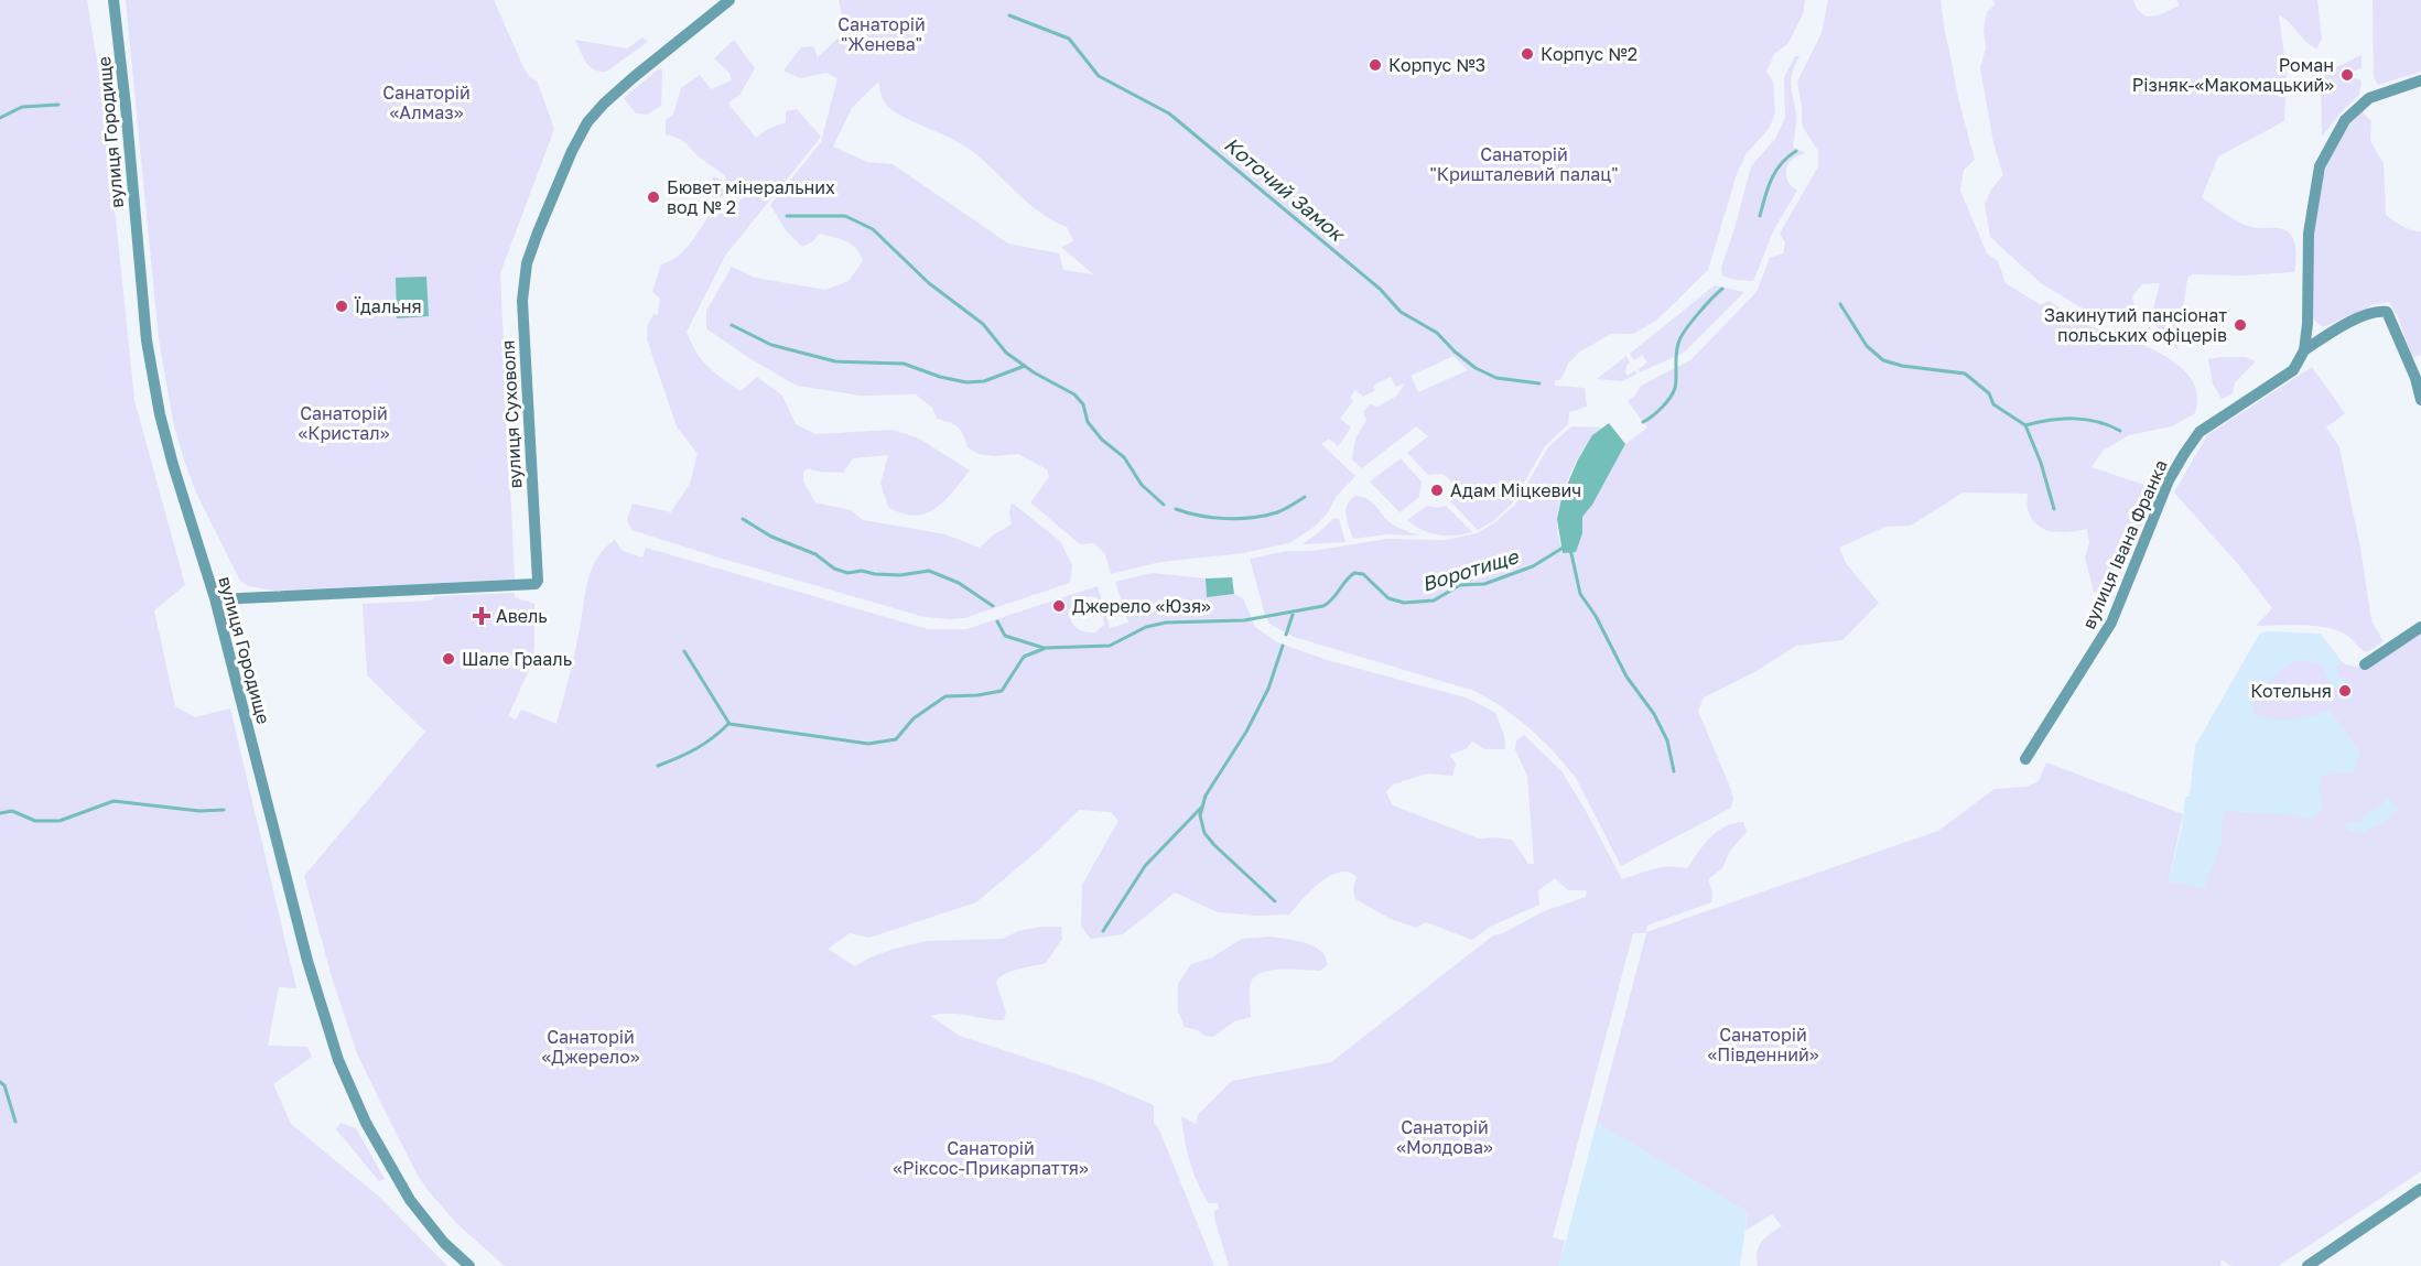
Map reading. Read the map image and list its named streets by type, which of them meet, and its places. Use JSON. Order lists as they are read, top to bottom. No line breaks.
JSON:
{"streets":{"street":["вулиця Городище","вулиця Суховоля","вулиця Івана Франка"]},"crossings":[["вулиця Городище","вулиця Суховоля"]],"water":["Коточий Замок","Воротище"],"parks":["Санаторій \"Женева\"","Санаторій «Алмаз»","Санаторій \"Кришталевий палац\"","Санаторій «Кристал»","Санаторій «Південний»","Санаторій «Джерело»","Санаторій «Молдова»","Санаторій «Ріксос-Прикарпаття»"],"places":{"other":["Корпус №2","Корпус №3","Роман Різняк-«Макомацький»","Бювет мінеральних вод № 2","Їдальня","Закинутий пансіонат польських офіцерів","Адам Міцкевич","Джерело «Юзя»","Шале Грааль","Котельня"],"health":["Авель"]}}
